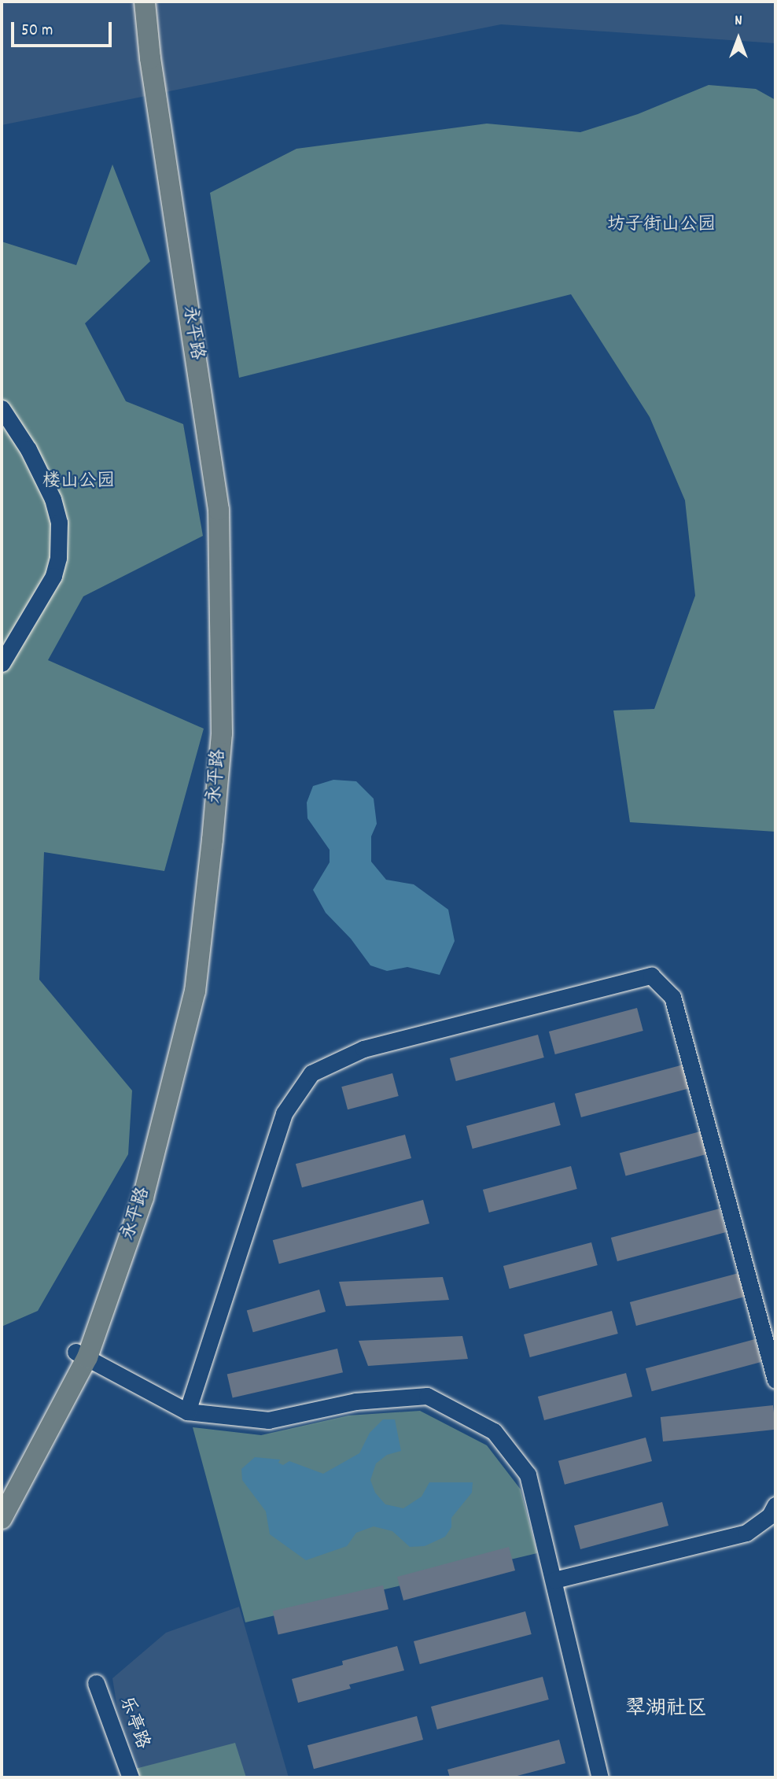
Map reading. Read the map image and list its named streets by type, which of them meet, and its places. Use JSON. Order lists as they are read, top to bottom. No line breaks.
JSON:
{"streets":{"main road":["永平路"],"street":["乐亭路"]},"districts":["翠湖社区"],"parks":["坊子街山公园","楼山公园"],"scale_bar":"50 m","north":"top"}
